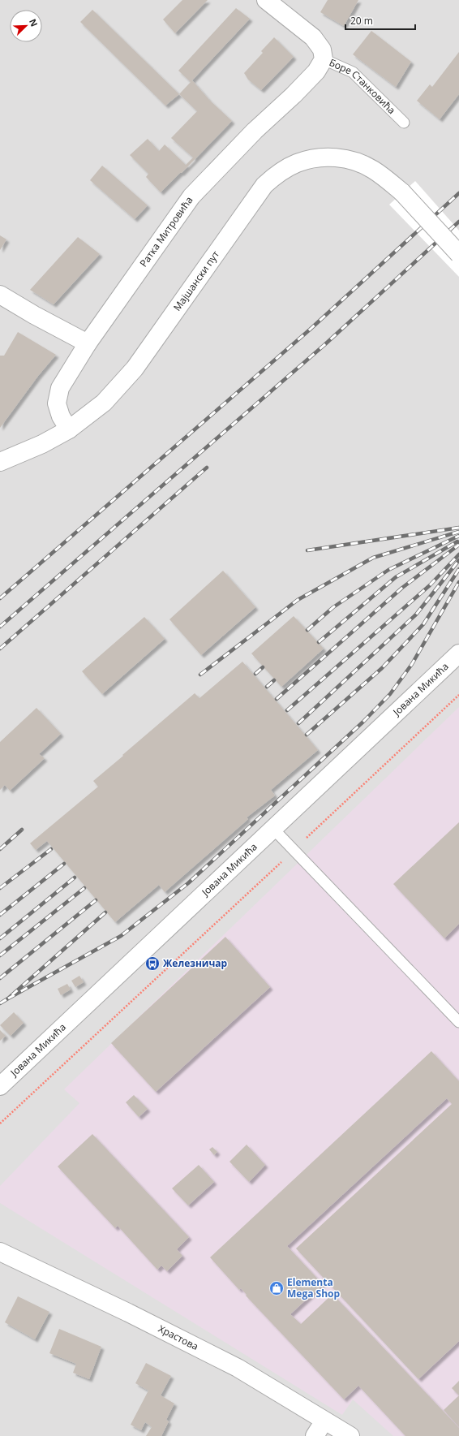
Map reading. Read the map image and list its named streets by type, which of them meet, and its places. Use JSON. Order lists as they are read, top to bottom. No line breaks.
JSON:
{"streets":{"street":["Боре Станковића","Ратка Митровића","Мајшански пут","Јована Микића","Храстова"]},"crossings":[["Боре Станковића","Ратка Митровића"],["Ратка Митровића","Мајшански пут"]],"places":{"bus stop":["Железничар"],"shop":["Elementa Mega Shop"]},"scale_bar":"20 m","north":"top right"}
